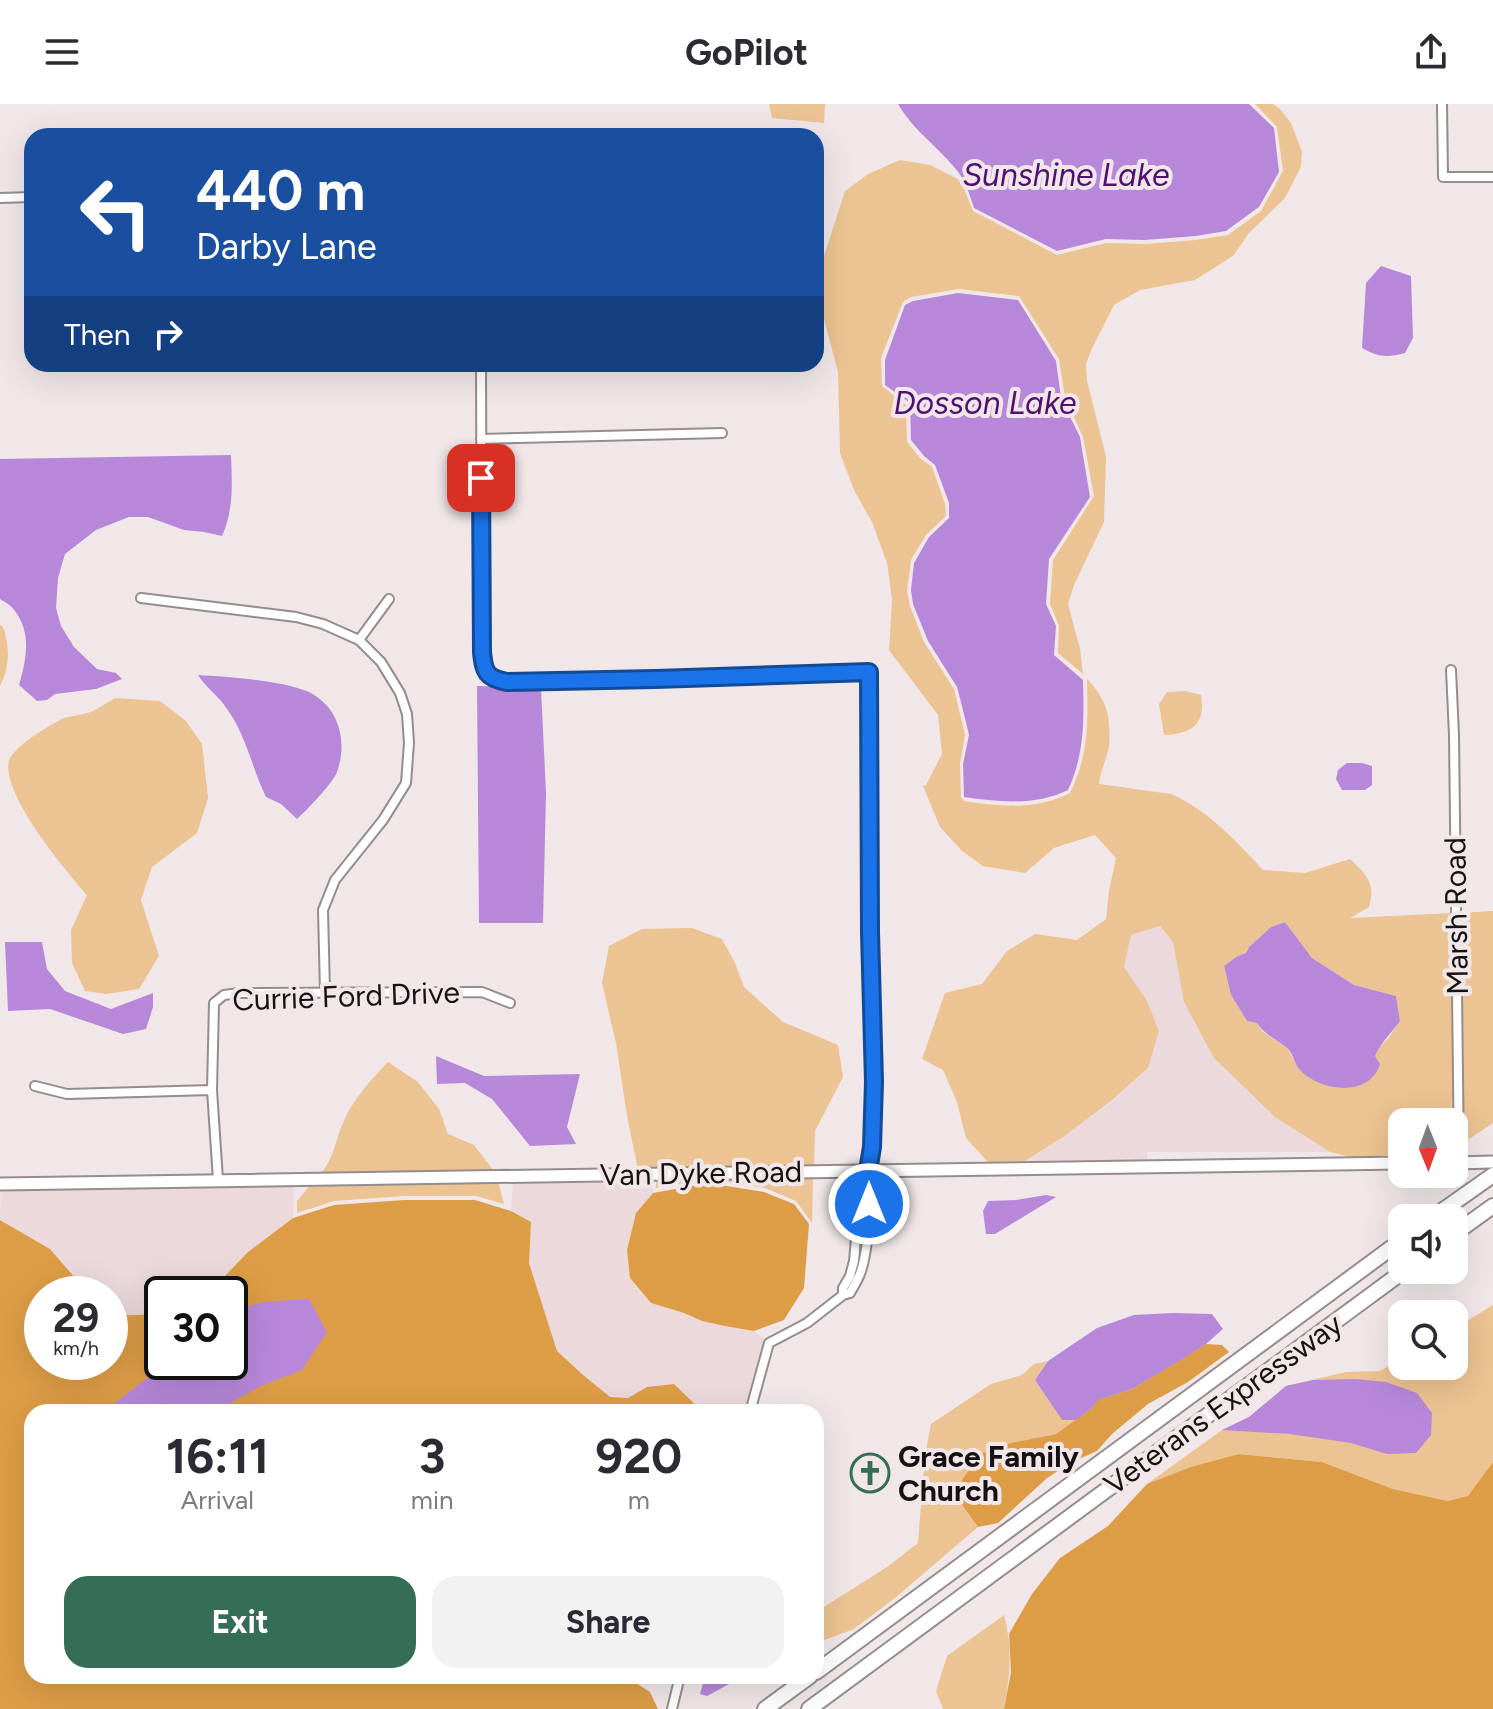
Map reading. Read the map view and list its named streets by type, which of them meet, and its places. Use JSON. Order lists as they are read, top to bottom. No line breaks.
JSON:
{"streets":{"highway":["Veterans Expressway"],"main road":["Van Dyke Road"],"street":["Marsh Road","Currie Ford Drive"]},"crossings":[["Currie Ford Drive","Van Dyke Road"]],"water":["Sunshine Lake","Dosson Lake"],"places":{"church":["Grace Family Church"]},"north":"bottom","page":{"header":"GoPilot","turn":["440 m","Darby Lane"],"then":"Then","speed":"29 km/h","limit":"30","eta":["16:11","Arrival","3","min","920","m"],"buttons":["Exit","Share"]}}
